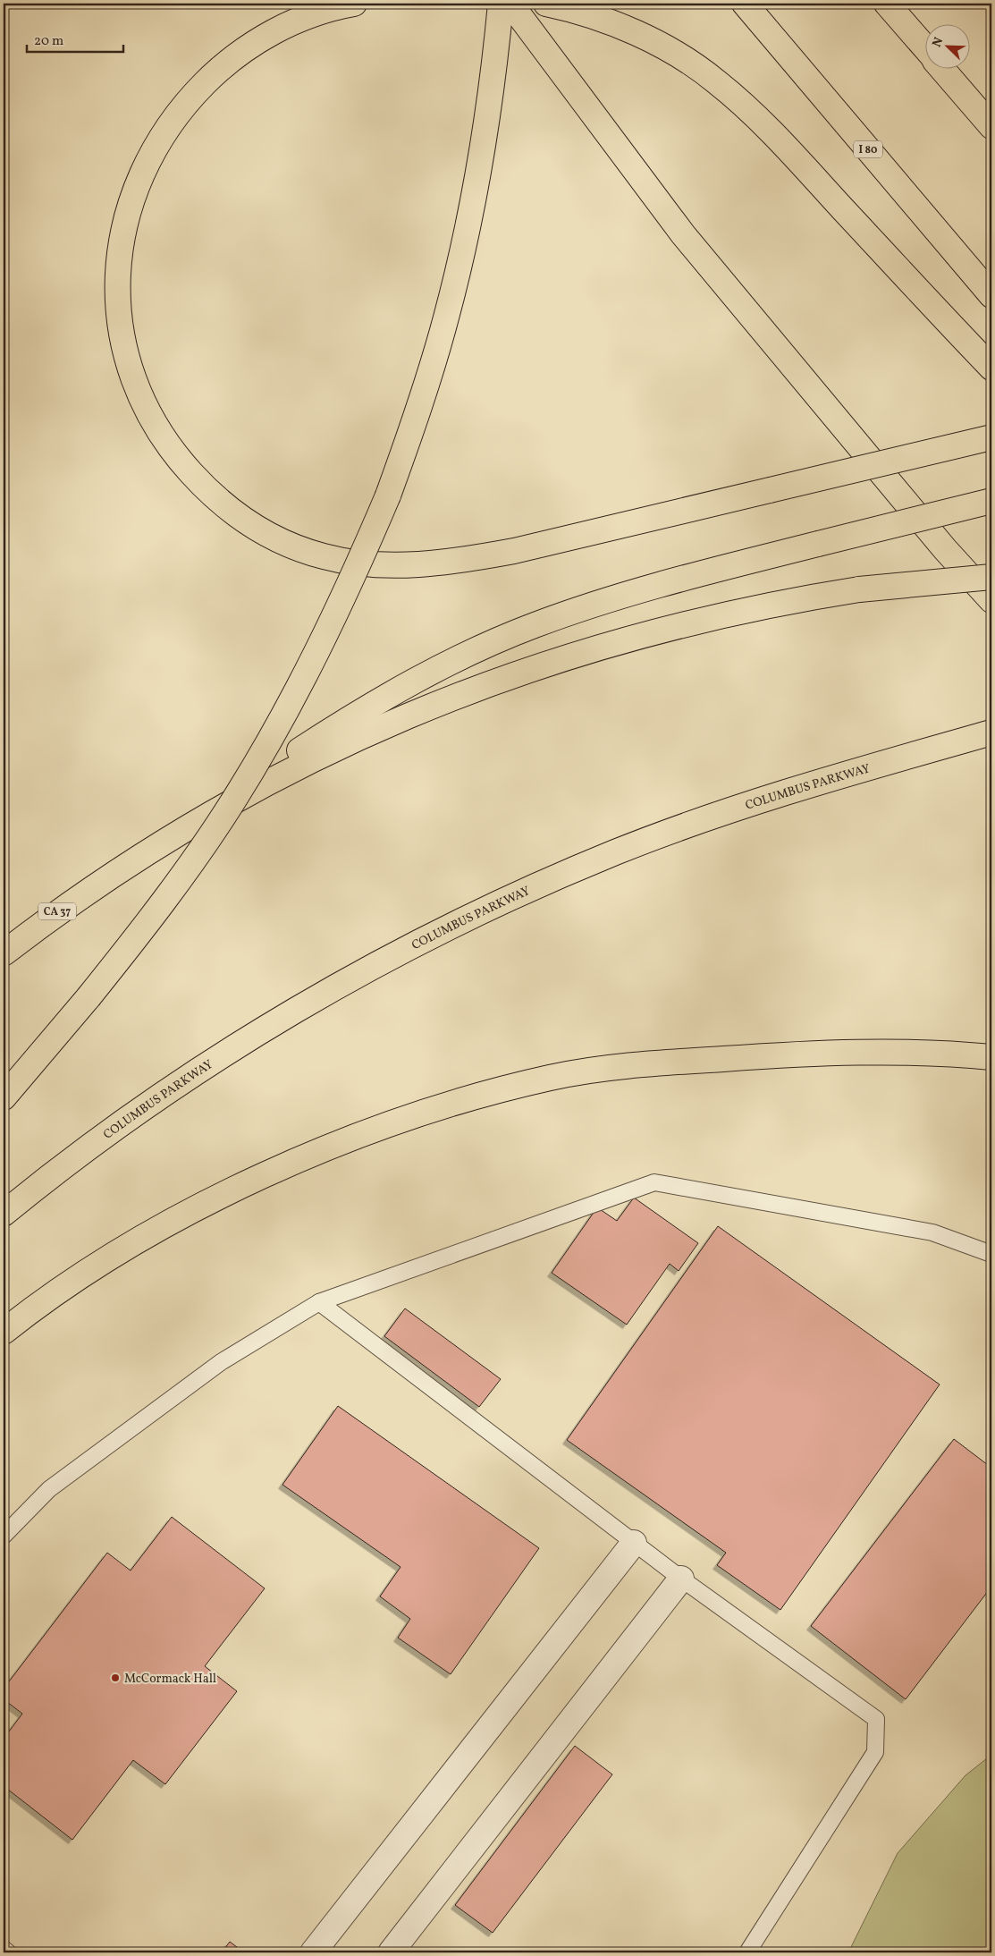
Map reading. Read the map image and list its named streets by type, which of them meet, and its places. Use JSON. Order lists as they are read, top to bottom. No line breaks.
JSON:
{"streets":{"highway":["I 80","COLUMBUS PARKWAY","CA 37"]},"places":["McCormack Hall"],"scale_bar":"20 m","north":"top left"}
